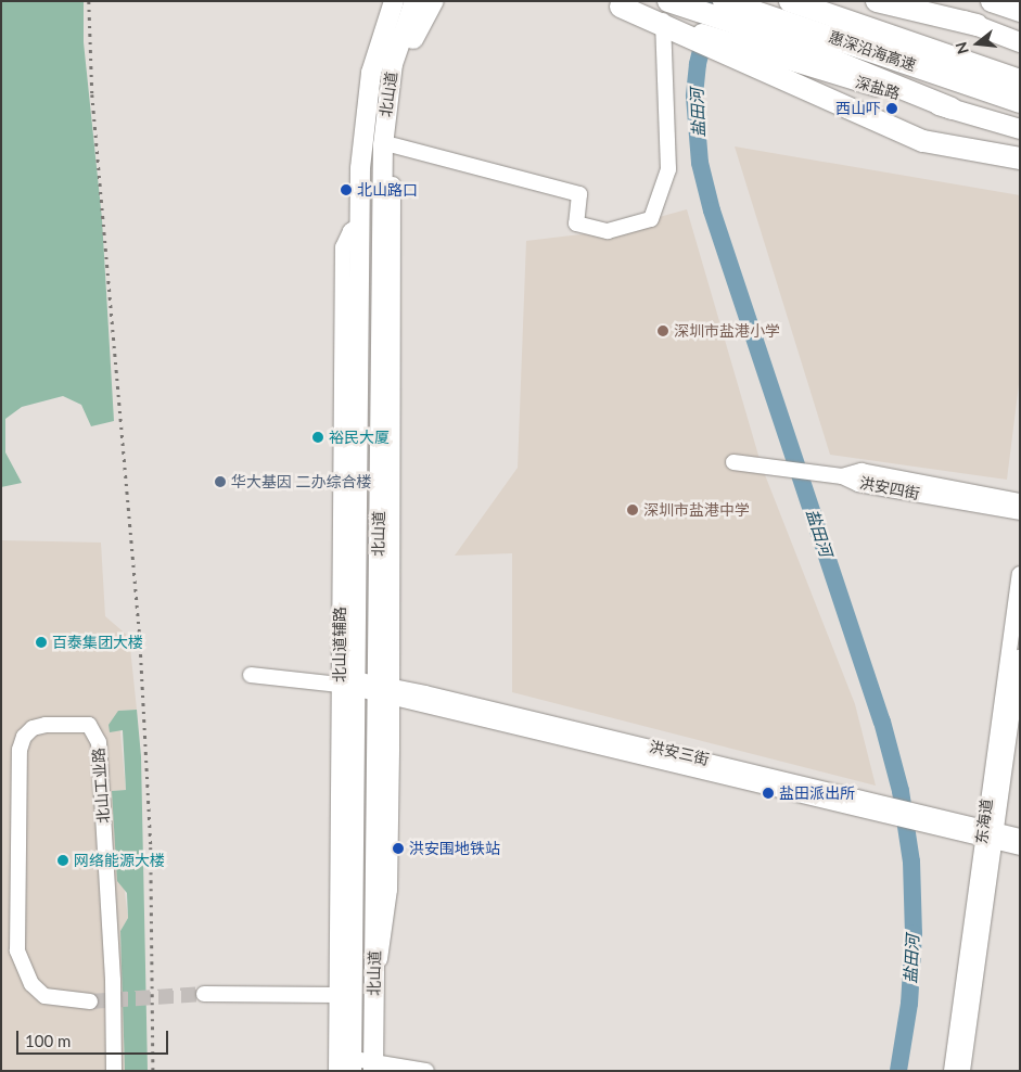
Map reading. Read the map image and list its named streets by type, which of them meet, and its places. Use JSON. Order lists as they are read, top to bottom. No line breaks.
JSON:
{"streets":{"highway":["惠深沿海高速"],"main road":["深盐路","北山道"],"street":["洪安四街","北山道辅路","洪安三街","北山工业路","东海道"]},"crossings":[["北山道","北山道辅路"],["北山道","洪安三街"],["北山道辅路","洪安三街"],["洪安三街","东海道"]],"water":["盐田河"],"places":["西山吓","北山路口","深圳市盐港小学","裕民大厦","华大基因 二办综合楼","深圳市盐港中学","百泰集团大楼","盐田派出所","洪安围地铁站","网络能源大楼"],"scale_bar":"100 m","north":"left"}
